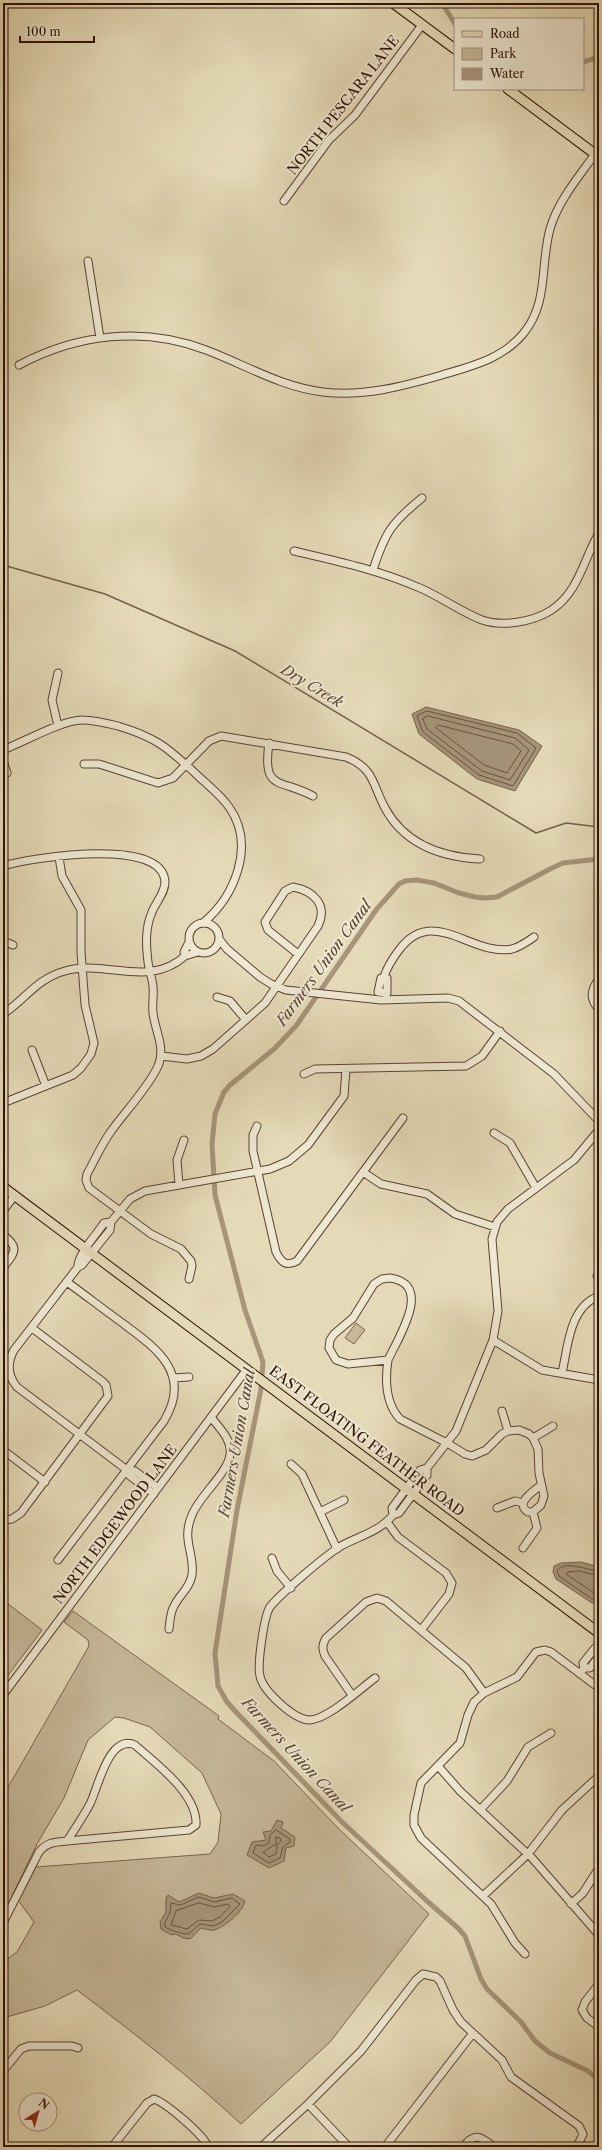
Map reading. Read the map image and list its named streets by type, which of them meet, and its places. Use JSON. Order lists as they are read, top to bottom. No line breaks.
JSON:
{"streets":{"main road":["EAST FLOATING FEATHER ROAD"],"street":["NORTH PESCARA LANE","NORTH EDGEWOOD LANE"]},"crossings":[["EAST FLOATING FEATHER ROAD","NORTH EDGEWOOD LANE"]],"water":["Dry Creek","Farmers Union Canal"],"legend":["Road","Park","Water"],"scale_bar":"100 m","north":"top right"}
